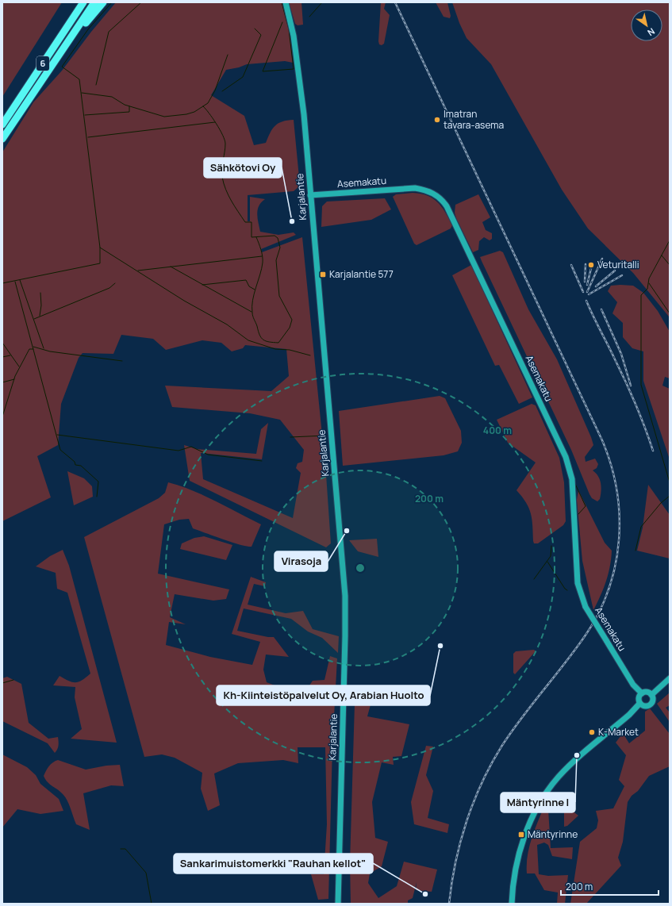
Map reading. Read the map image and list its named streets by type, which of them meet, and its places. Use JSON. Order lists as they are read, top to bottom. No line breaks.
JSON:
{"streets":{"highway":["6"],"street":["Asemakatu","Karjalantie"]},"crossings":[["Asemakatu","Karjalantie"]],"places":{"other":["Imatran tavara-asema","Sähkötovi Oy","Veturitalli","Virasoja","Kh-Kiinteistöpalvelut Oy, Arabian Huolto","K-Market","Mäntyrinne I","Sankarimuistomerkki \"Rauhan kellot\""],"transit":["Karjalantie 577","Mäntyrinne"]},"scale_bar":"200 m","north":"bottom right","rings":["400 m","200 m"]}
